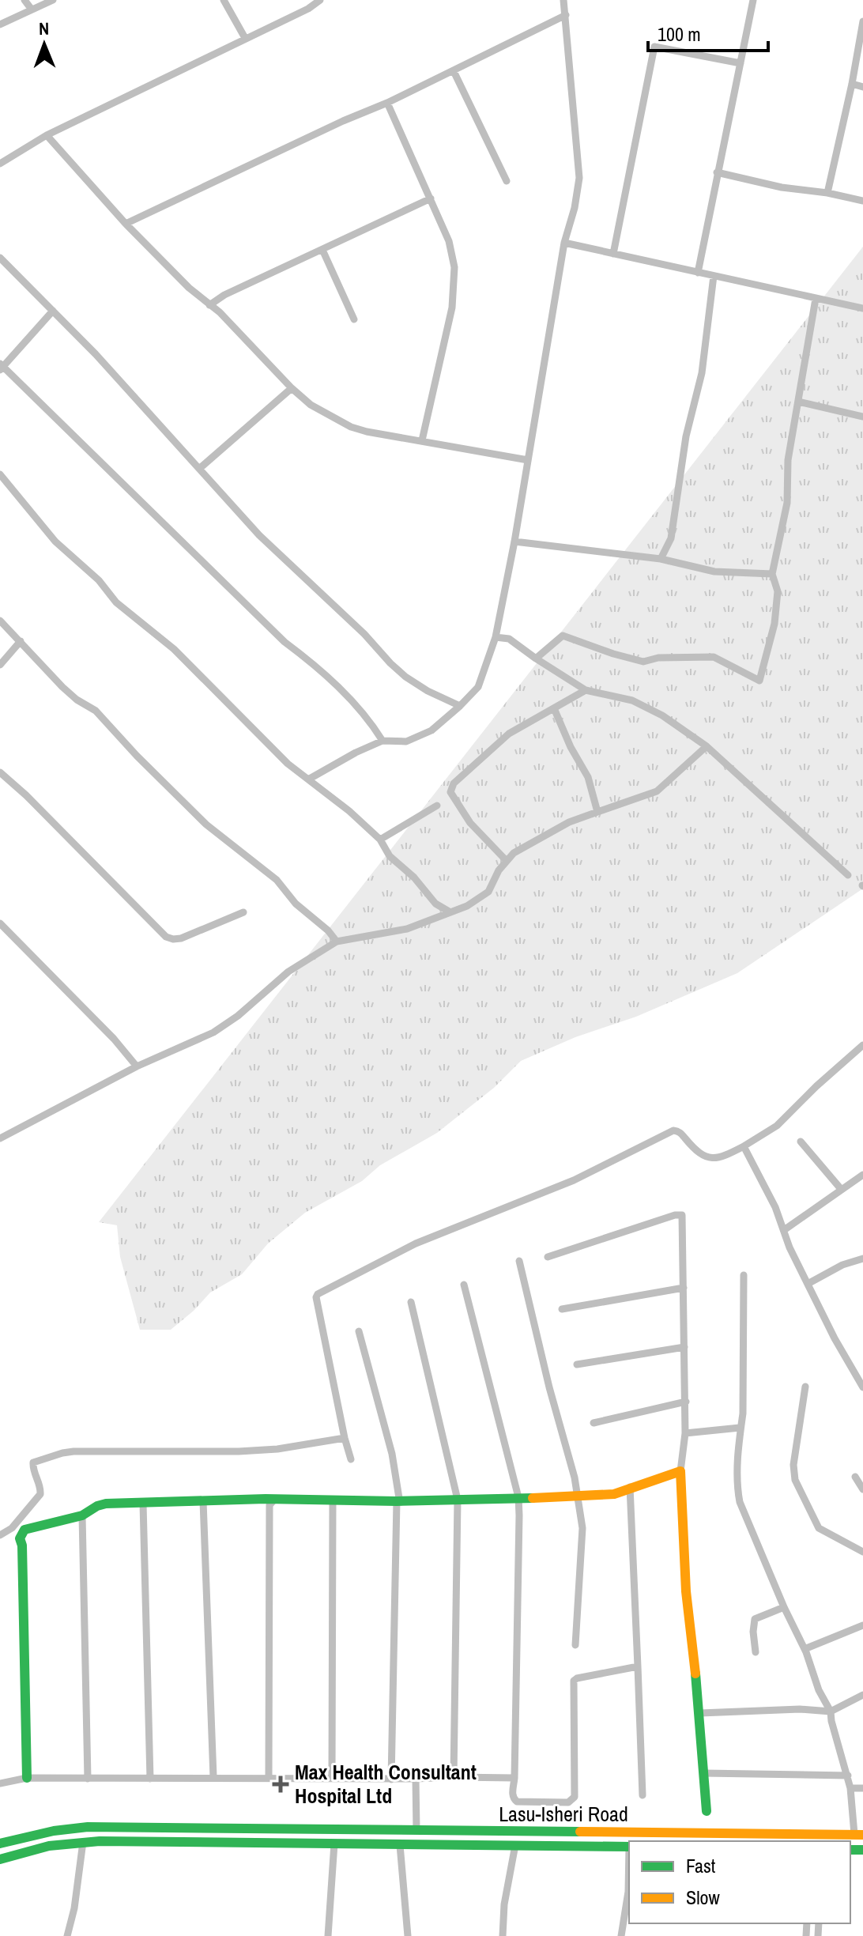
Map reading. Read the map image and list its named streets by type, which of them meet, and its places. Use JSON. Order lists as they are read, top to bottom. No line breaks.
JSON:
{"streets":{"main road":["Lasu-Isheri Road"]},"places":{"health":["Max Health Consultant Hospital Ltd"]},"legend":["Fast","Slow"],"scale_bar":"100 m","north":"top"}
